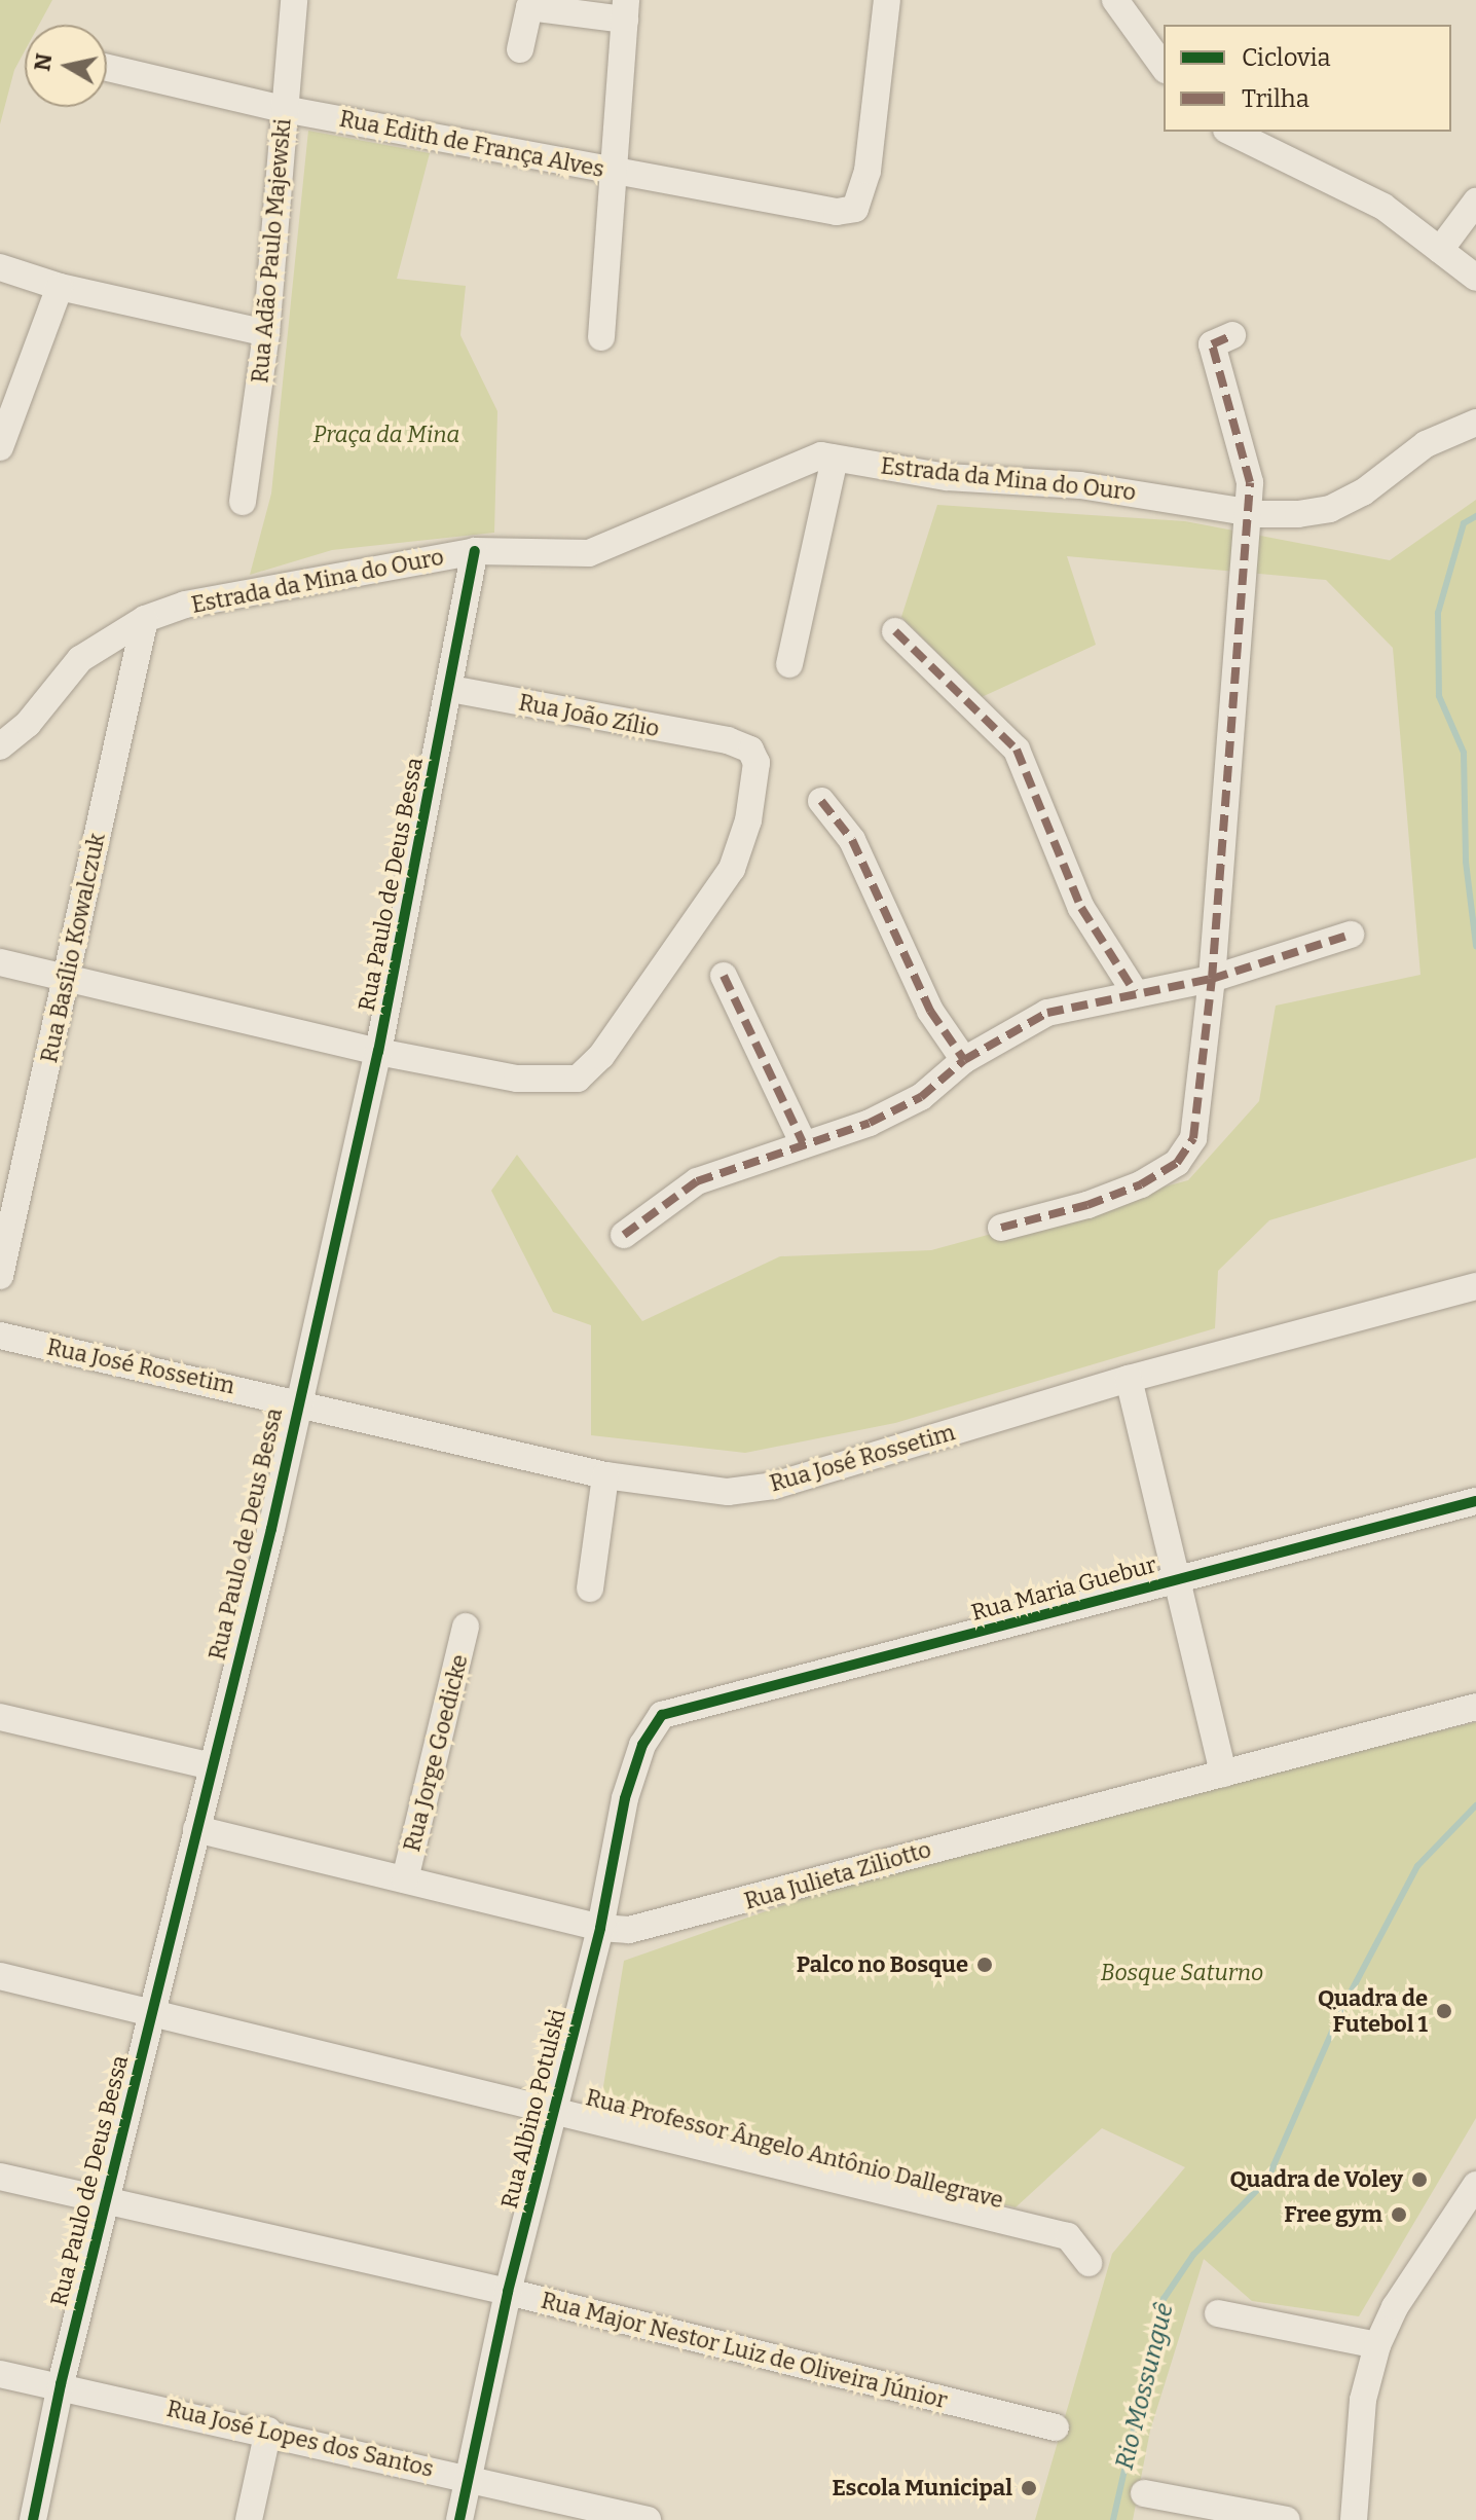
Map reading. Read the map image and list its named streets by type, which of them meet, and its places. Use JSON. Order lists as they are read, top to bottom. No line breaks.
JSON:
{"streets":{"street":["Rua Edith de França Alves","Rua Adão Paulo Majewski","Estrada da Mina do Ouro","Rua João Zílio","Rua Paulo de Deus Bessa","Rua Basílio Kowalczuk","Rua José Rossetim","Rua Maria Guebur","Rua Jorge Goedicke","Rua Julieta Ziliotto","Rua Albino Potulski","Rua Professor Ângelo Antônio Dallegrave","Rua Major Nestor Luiz de Oliveira Júnior","Rua José Lopes dos Santos"]},"crossings":[["Rua Edith de França Alves","Rua Adão Paulo Majewski"],["Estrada da Mina do Ouro","Rua Paulo de Deus Bessa"],["Estrada da Mina do Ouro","Rua Basílio Kowalczuk"],["Rua João Zílio","Rua Paulo de Deus Bessa"],["Rua Paulo de Deus Bessa","Rua José Rossetim"],["Rua Paulo de Deus Bessa","Rua Julieta Ziliotto"],["Rua Paulo de Deus Bessa","Rua Professor Ângelo Antônio Dallegrave"],["Rua Paulo de Deus Bessa","Rua Major Nestor Luiz de Oliveira Júnior"],["Rua Paulo de Deus Bessa","Rua José Lopes dos Santos"],["Rua Maria Guebur","Rua Albino Potulski"],["Rua Jorge Goedicke","Rua Julieta Ziliotto"],["Rua Julieta Ziliotto","Rua Albino Potulski"],["Rua Albino Potulski","Rua Professor Ângelo Antônio Dallegrave"],["Rua Albino Potulski","Rua Major Nestor Luiz de Oliveira Júnior"],["Rua Albino Potulski","Rua José Lopes dos Santos"]],"water":["Rio Mossunguê"],"parks":["Praça da Mina","Bosque Saturno"],"places":["Palco no Bosque","Quadra de Futebol 1","Quadra de Voley","Free gym","Escola Municipal"],"legend":["Ciclovia","Trilha"],"north":"left"}
